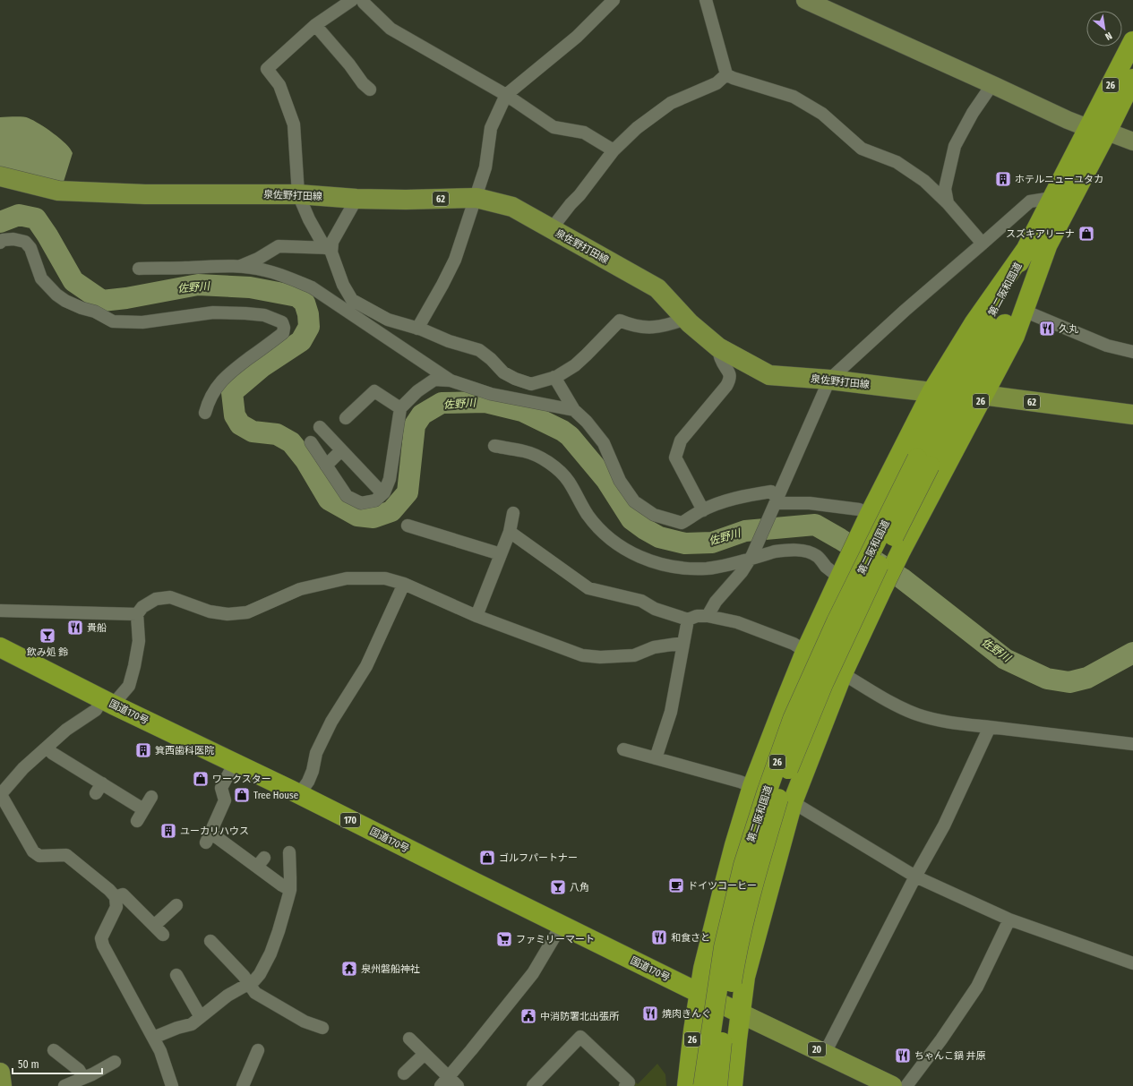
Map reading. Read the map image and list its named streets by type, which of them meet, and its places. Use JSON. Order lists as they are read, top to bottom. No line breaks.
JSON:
{"streets":{"highway":["26","第二阪和国道","国道170号","170"],"main road":["泉佐野打田線","62","20"]},"crossings":[["26","泉佐野打田線"],["26","第二阪和国道"],["26","国道170号"],["26","20"],["泉佐野打田線","第二阪和国道"],["国道170号","20"]],"water":["佐野川"],"places":{"building":["ホテルニューユタカ","箕西歯科医院","ユーカリハウス"],"shop":["スズキアリーナ","ワークスター","Tree House","ゴルフパートナー"],"restaurant":["久丸","貴船","和食さと","焼肉きんぐ","ちゃんこ鍋 井原"],"bar":["飲み処 鈴","八角"],"cafe":["ドイツコーヒー"],"supermarket":["ファミリーマート"],"temple":["泉州磐船神社"],"public building":["中消防署北出張所"]},"scale_bar":"50 m","north":"bottom right"}
